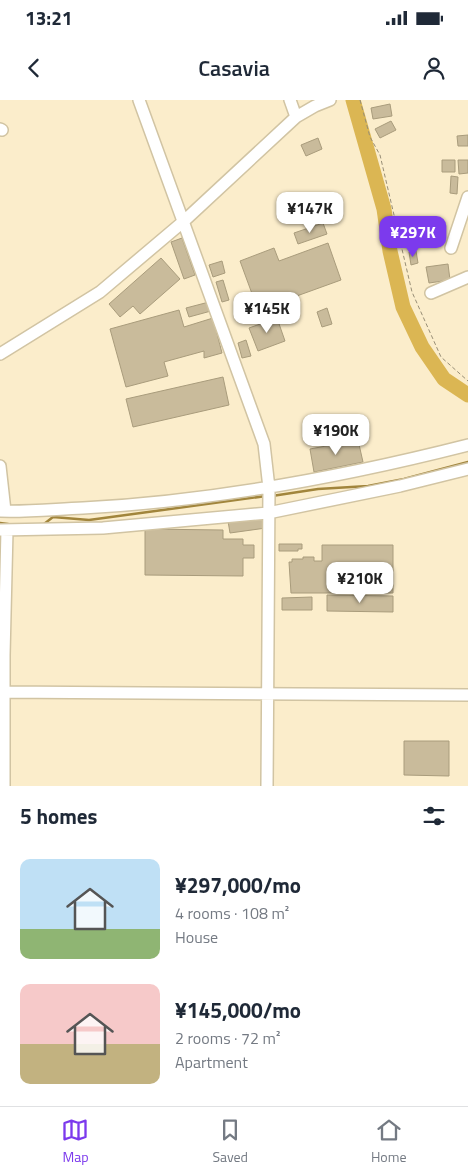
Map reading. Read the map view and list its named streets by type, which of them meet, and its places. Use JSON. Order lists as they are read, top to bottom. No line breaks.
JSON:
{"page":{"status":"13:21","header":"Casavia","price":["¥147K","¥297K","¥145K","¥190K","¥210K"],"heading":"5 homes","list":[{"name":"¥297,000/mo","note":"4 rooms · 108 m² · House"},{"name":"¥145,000/mo","note":"2 rooms · 72 m² · Apartment"}],"tabs":["Map","Saved","Home"]}}
